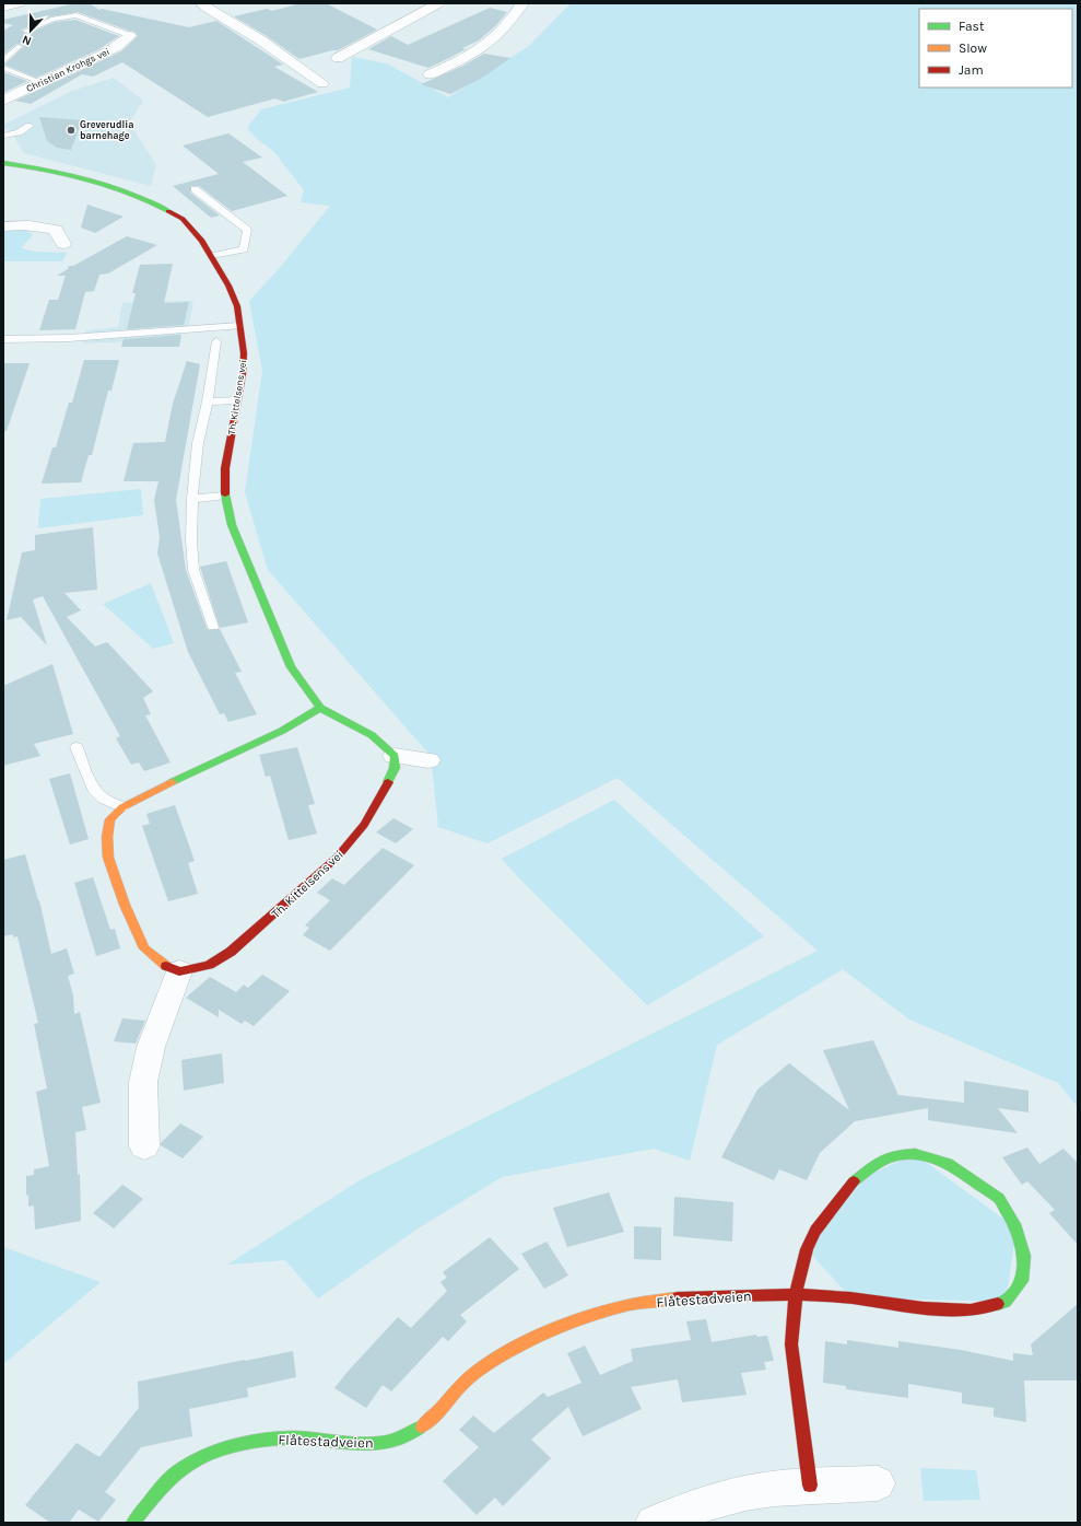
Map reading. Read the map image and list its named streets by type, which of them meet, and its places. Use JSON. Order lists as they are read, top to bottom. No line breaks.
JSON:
{"streets":{"street":["Christian Krohgs vei","Th. Kittelsens vei","Flåtestadveien"]},"places":["Greverudlia barnehage"],"legend":["Fast","Slow","Jam"],"north":"bottom"}
